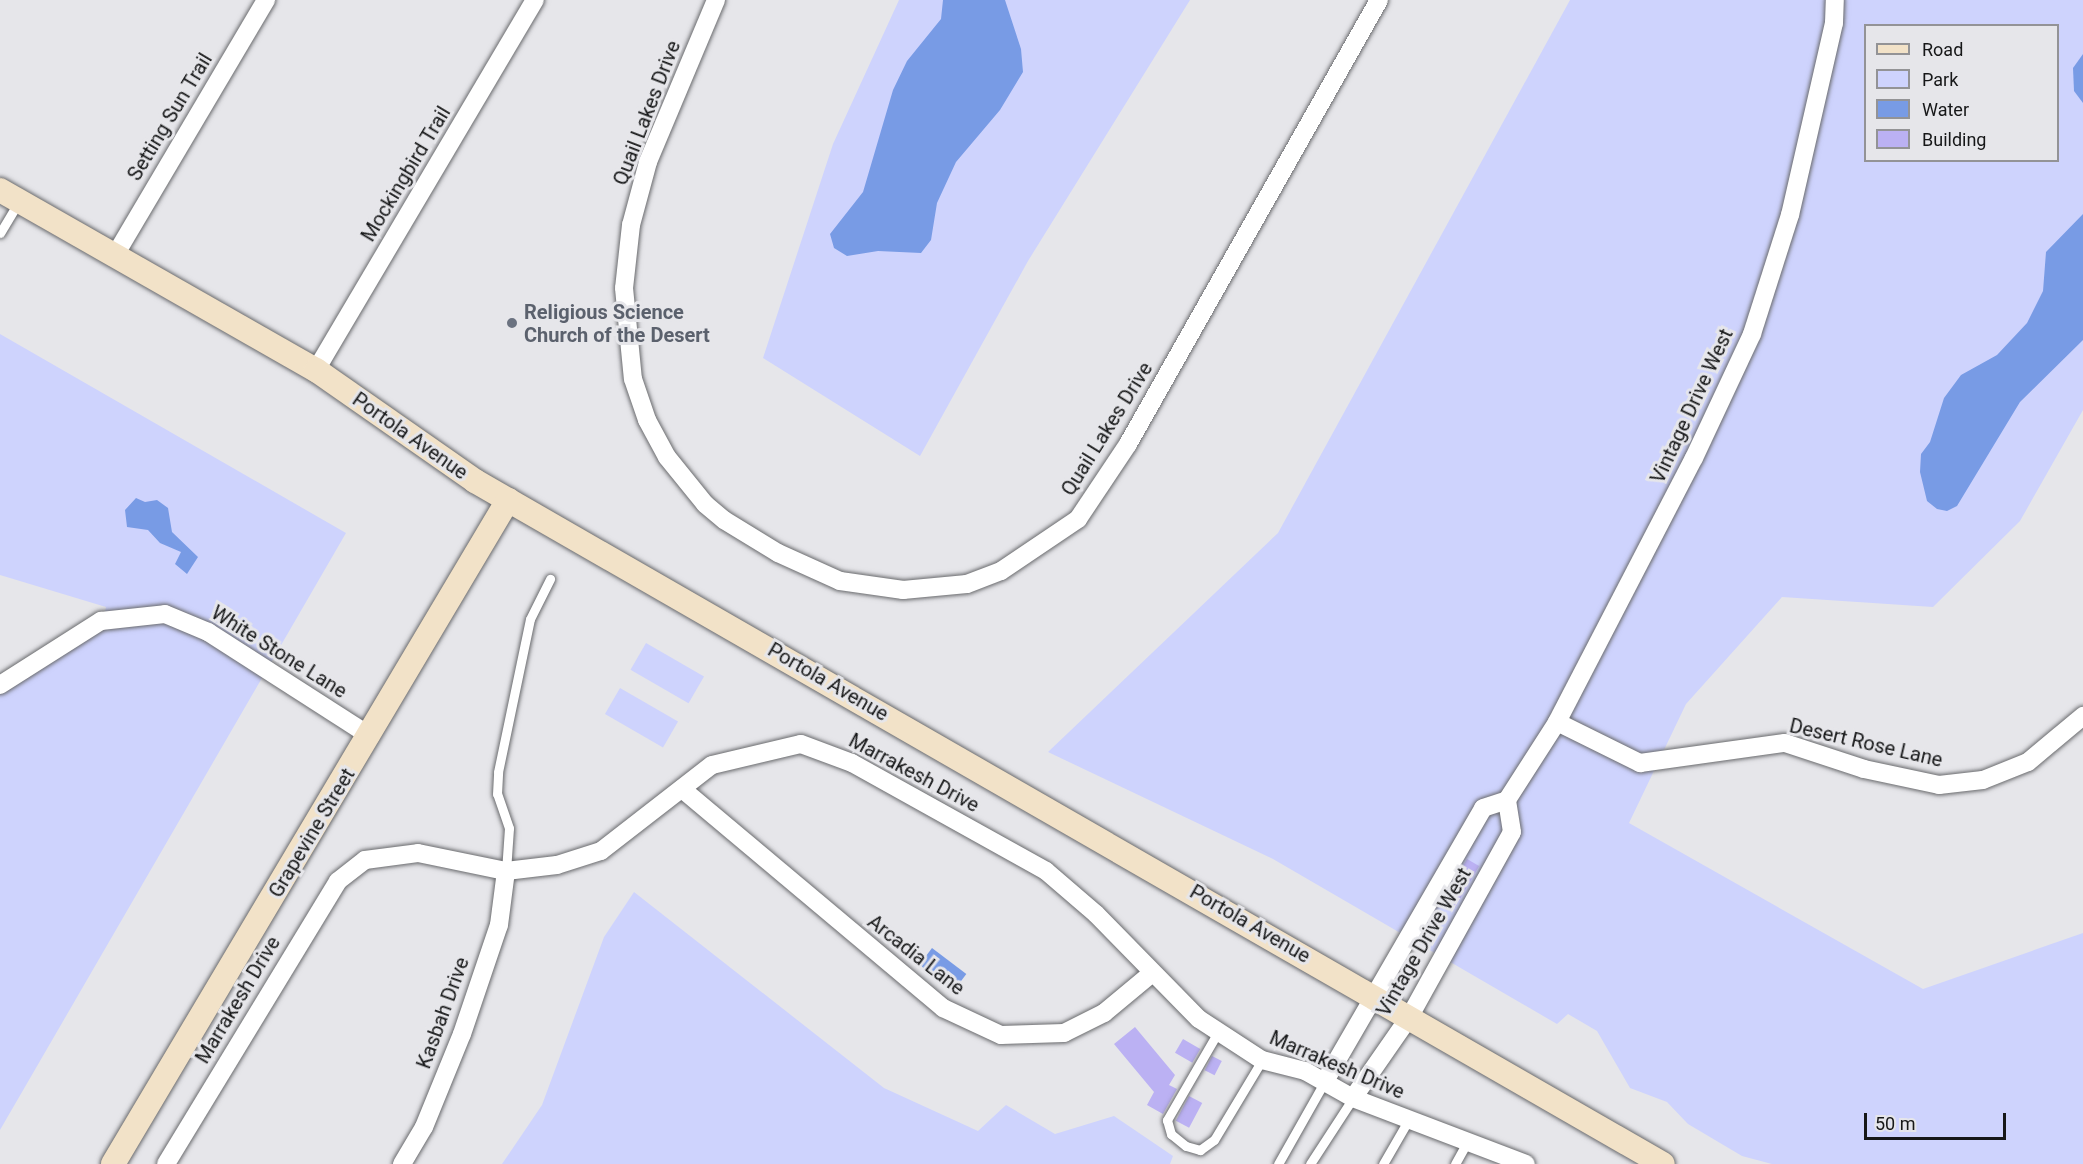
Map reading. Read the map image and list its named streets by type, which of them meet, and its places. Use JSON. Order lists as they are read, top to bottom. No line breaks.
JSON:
{"streets":{"street":["Quail Lakes Drive","Setting Sun Trail","Mockingbird Trail","Vintage Drive West","Portola Avenue","White Stone Lane","Desert Rose Lane","Marrakesh Drive","Grapevine Street","Arcadia Lane","Kasbah Drive"]},"crossings":[["Setting Sun Trail","Portola Avenue"],["Mockingbird Trail","Portola Avenue"],["Vintage Drive West","Portola Avenue"],["Vintage Drive West","Desert Rose Lane"],["Vintage Drive West","Marrakesh Drive"],["Portola Avenue","Grapevine Street"],["White Stone Lane","Grapevine Street"],["Marrakesh Drive","Arcadia Lane"],["Marrakesh Drive","Kasbah Drive"]],"places":["Religious Science Church of the Desert"],"legend":["Road","Park","Water","Building"],"scale_bar":"50 m"}
